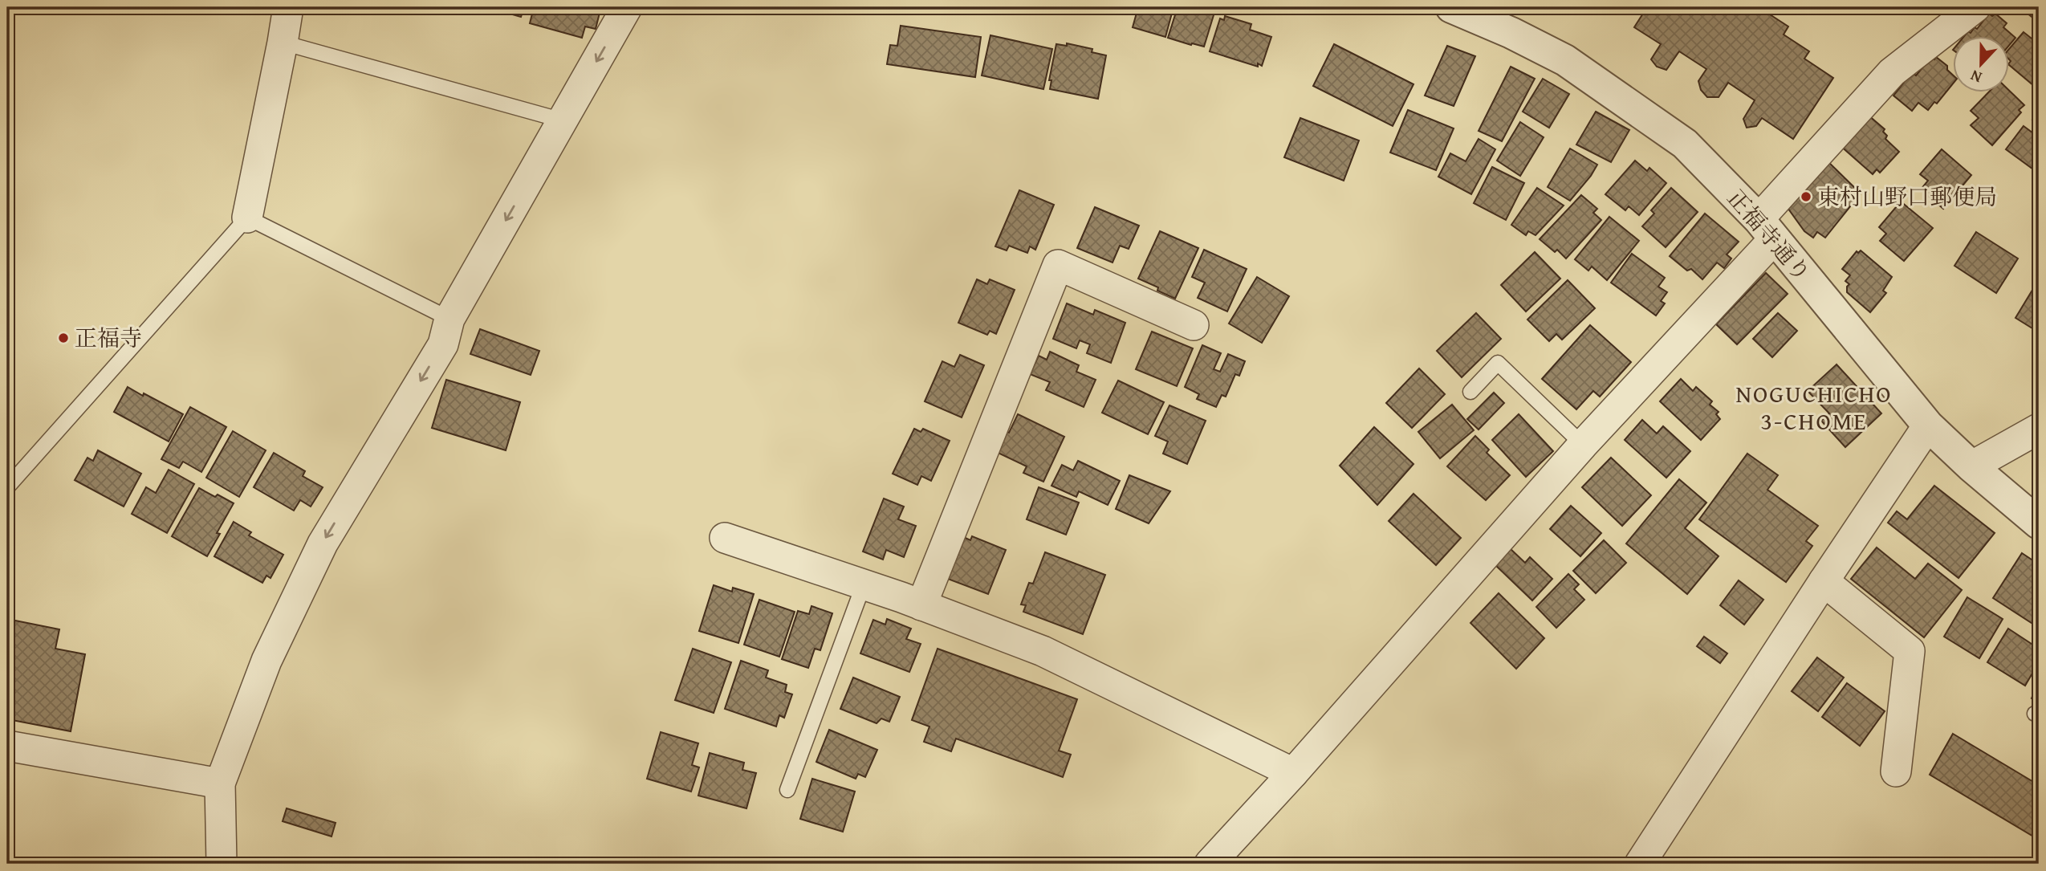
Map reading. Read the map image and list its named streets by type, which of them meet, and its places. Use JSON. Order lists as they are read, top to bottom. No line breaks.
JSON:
{"streets":{"street":["正福寺通り"]},"districts":["NOGUCHICHO 3-CHOME"],"places":["東村山野口郵便局","正福寺"],"north":"bottom"}
